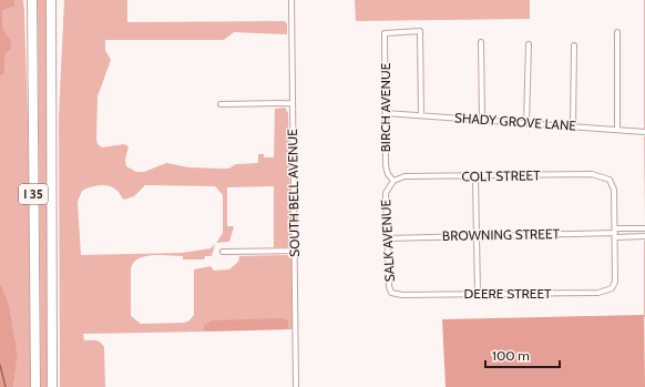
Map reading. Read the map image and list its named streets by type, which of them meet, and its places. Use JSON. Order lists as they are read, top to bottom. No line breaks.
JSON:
{"streets":{"highway":["I 35"],"street":["BIRCH AVENUE","SHADY GROVE LANE","COLT STREET","SOUTH BELL AVENUE","BROWNING STREET","SALK AVENUE","DEERE STREET"]},"crossings":[["BIRCH AVENUE","SHADY GROVE LANE"],["BIRCH AVENUE","COLT STREET"],["BIRCH AVENUE","SALK AVENUE"],["COLT STREET","BROWNING STREET"],["COLT STREET","SALK AVENUE"],["COLT STREET","DEERE STREET"],["BROWNING STREET","SALK AVENUE"],["BROWNING STREET","DEERE STREET"],["SALK AVENUE","DEERE STREET"]],"scale_bar":"100 m"}
